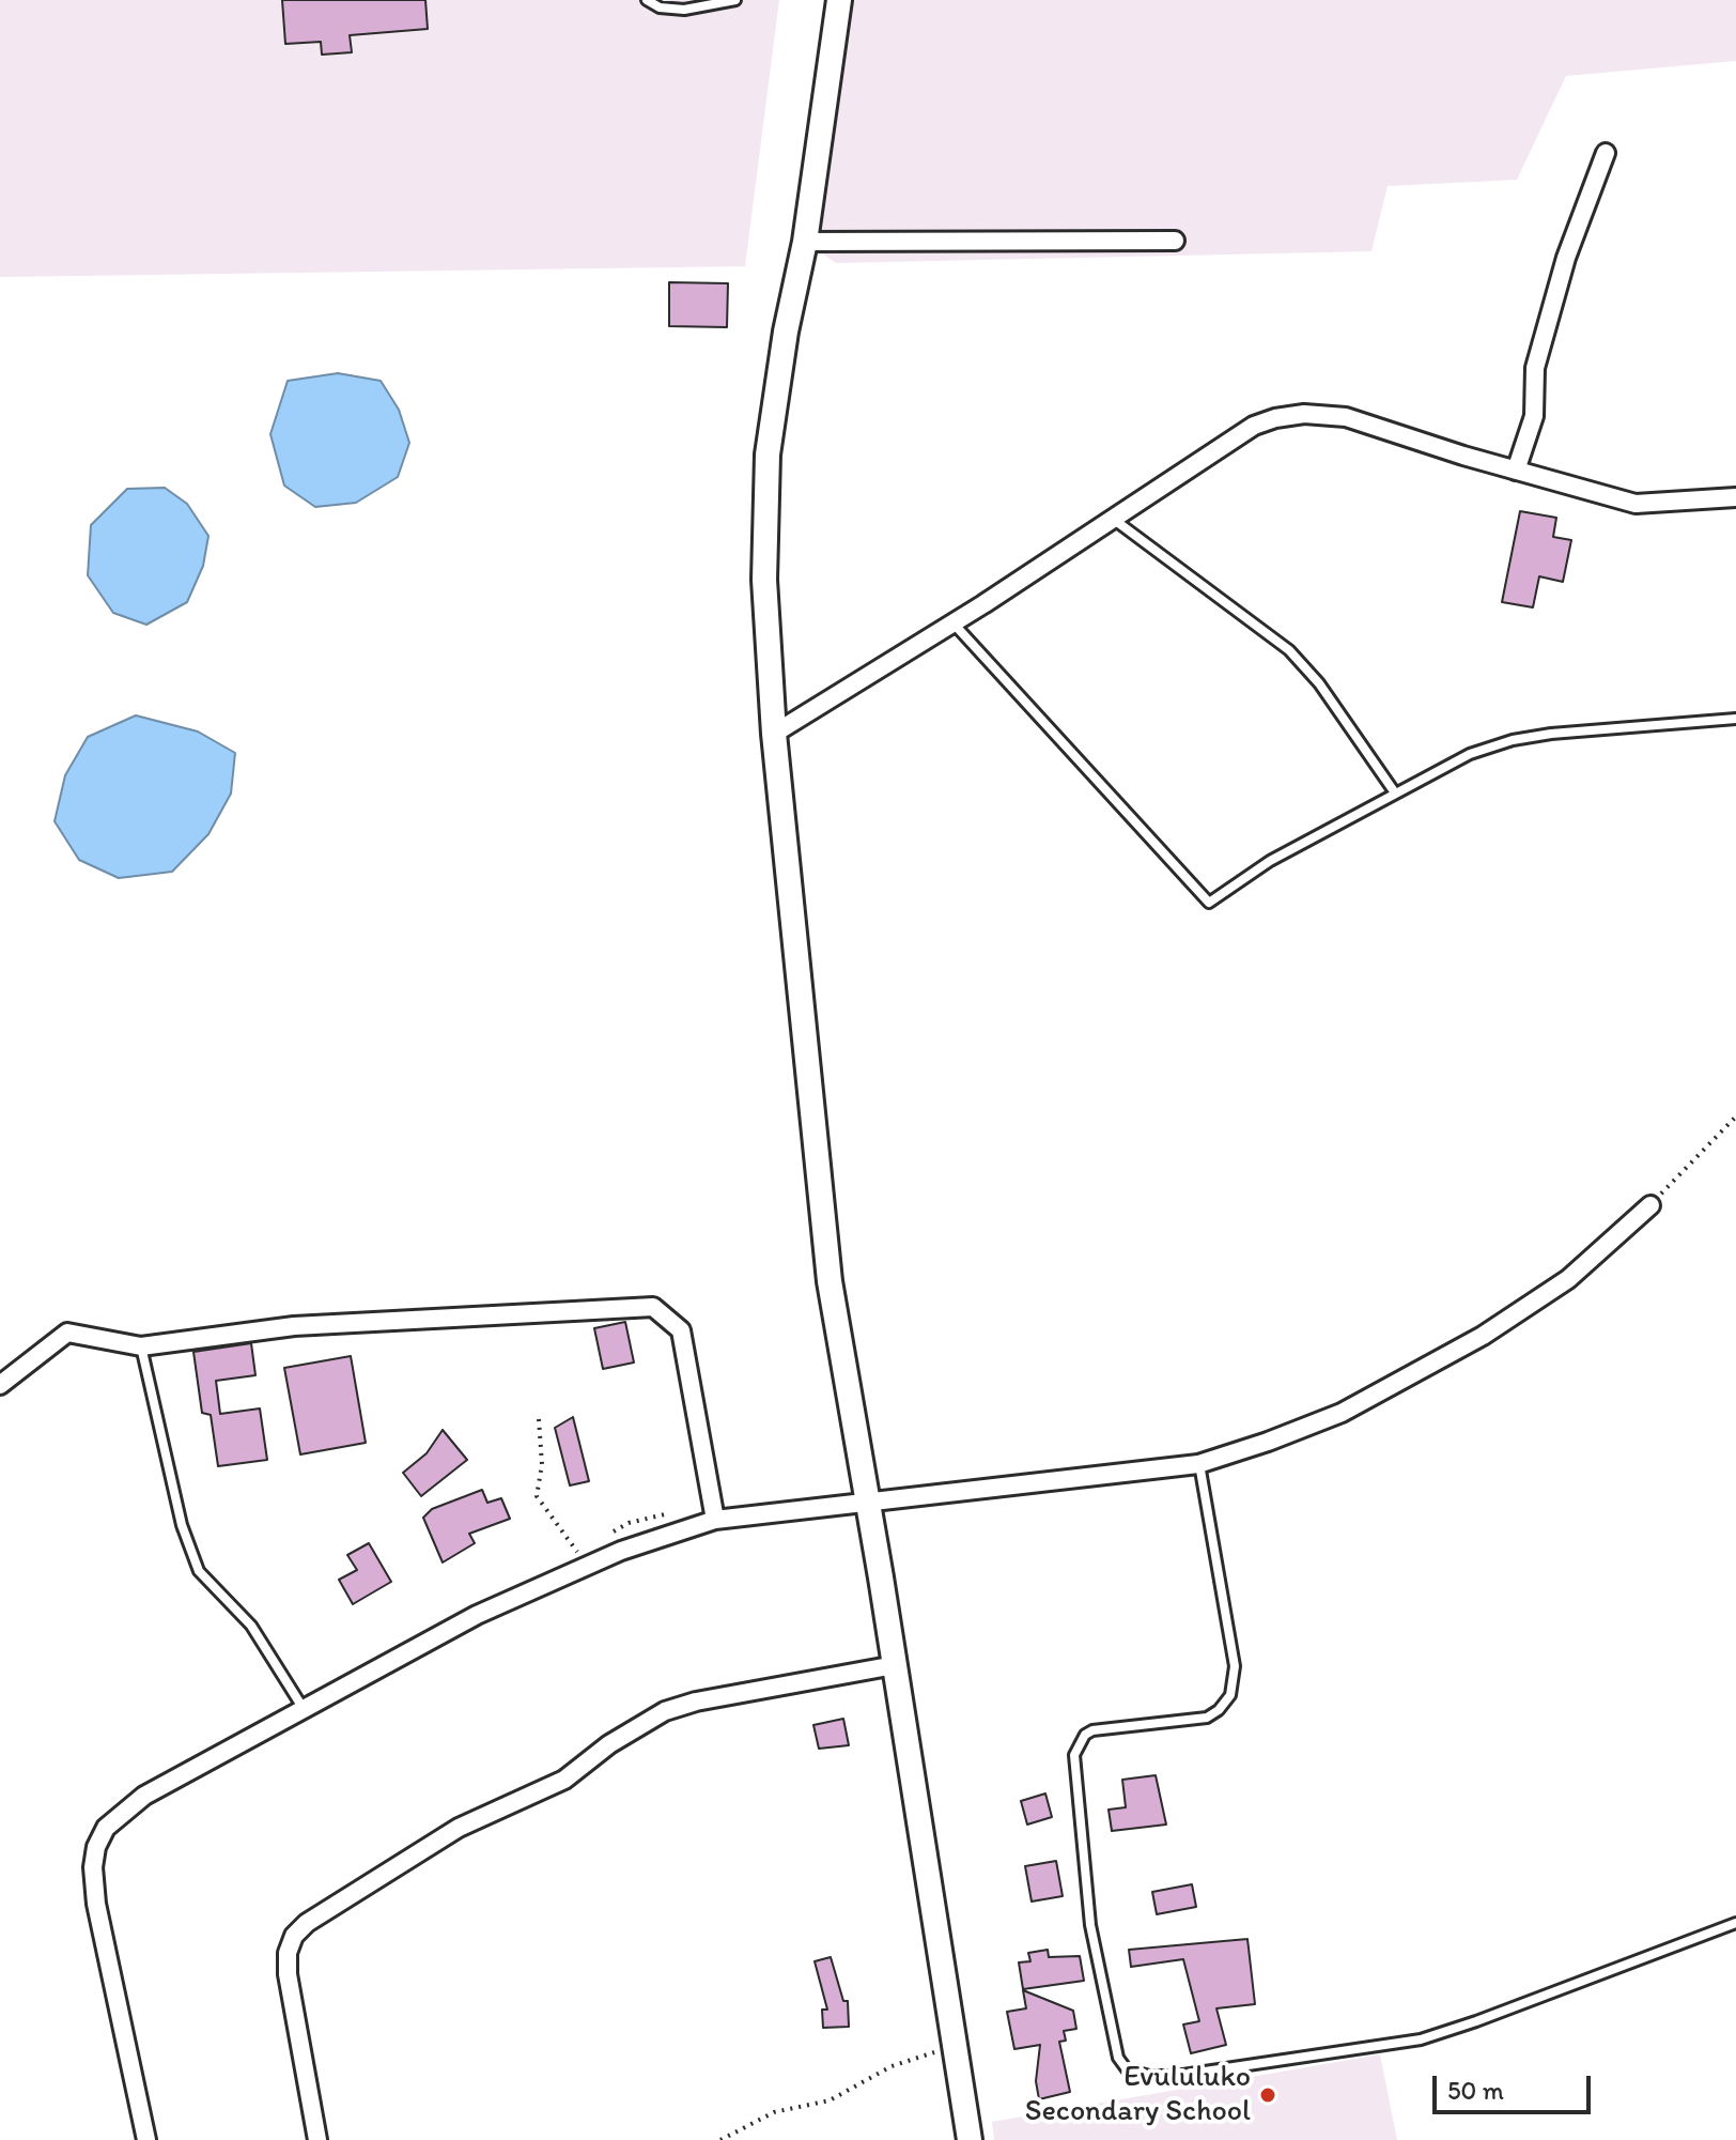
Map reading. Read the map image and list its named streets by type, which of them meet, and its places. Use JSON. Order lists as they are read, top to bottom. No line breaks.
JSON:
{"places":["Evululuko Secondary School"],"scale_bar":"50 m"}
